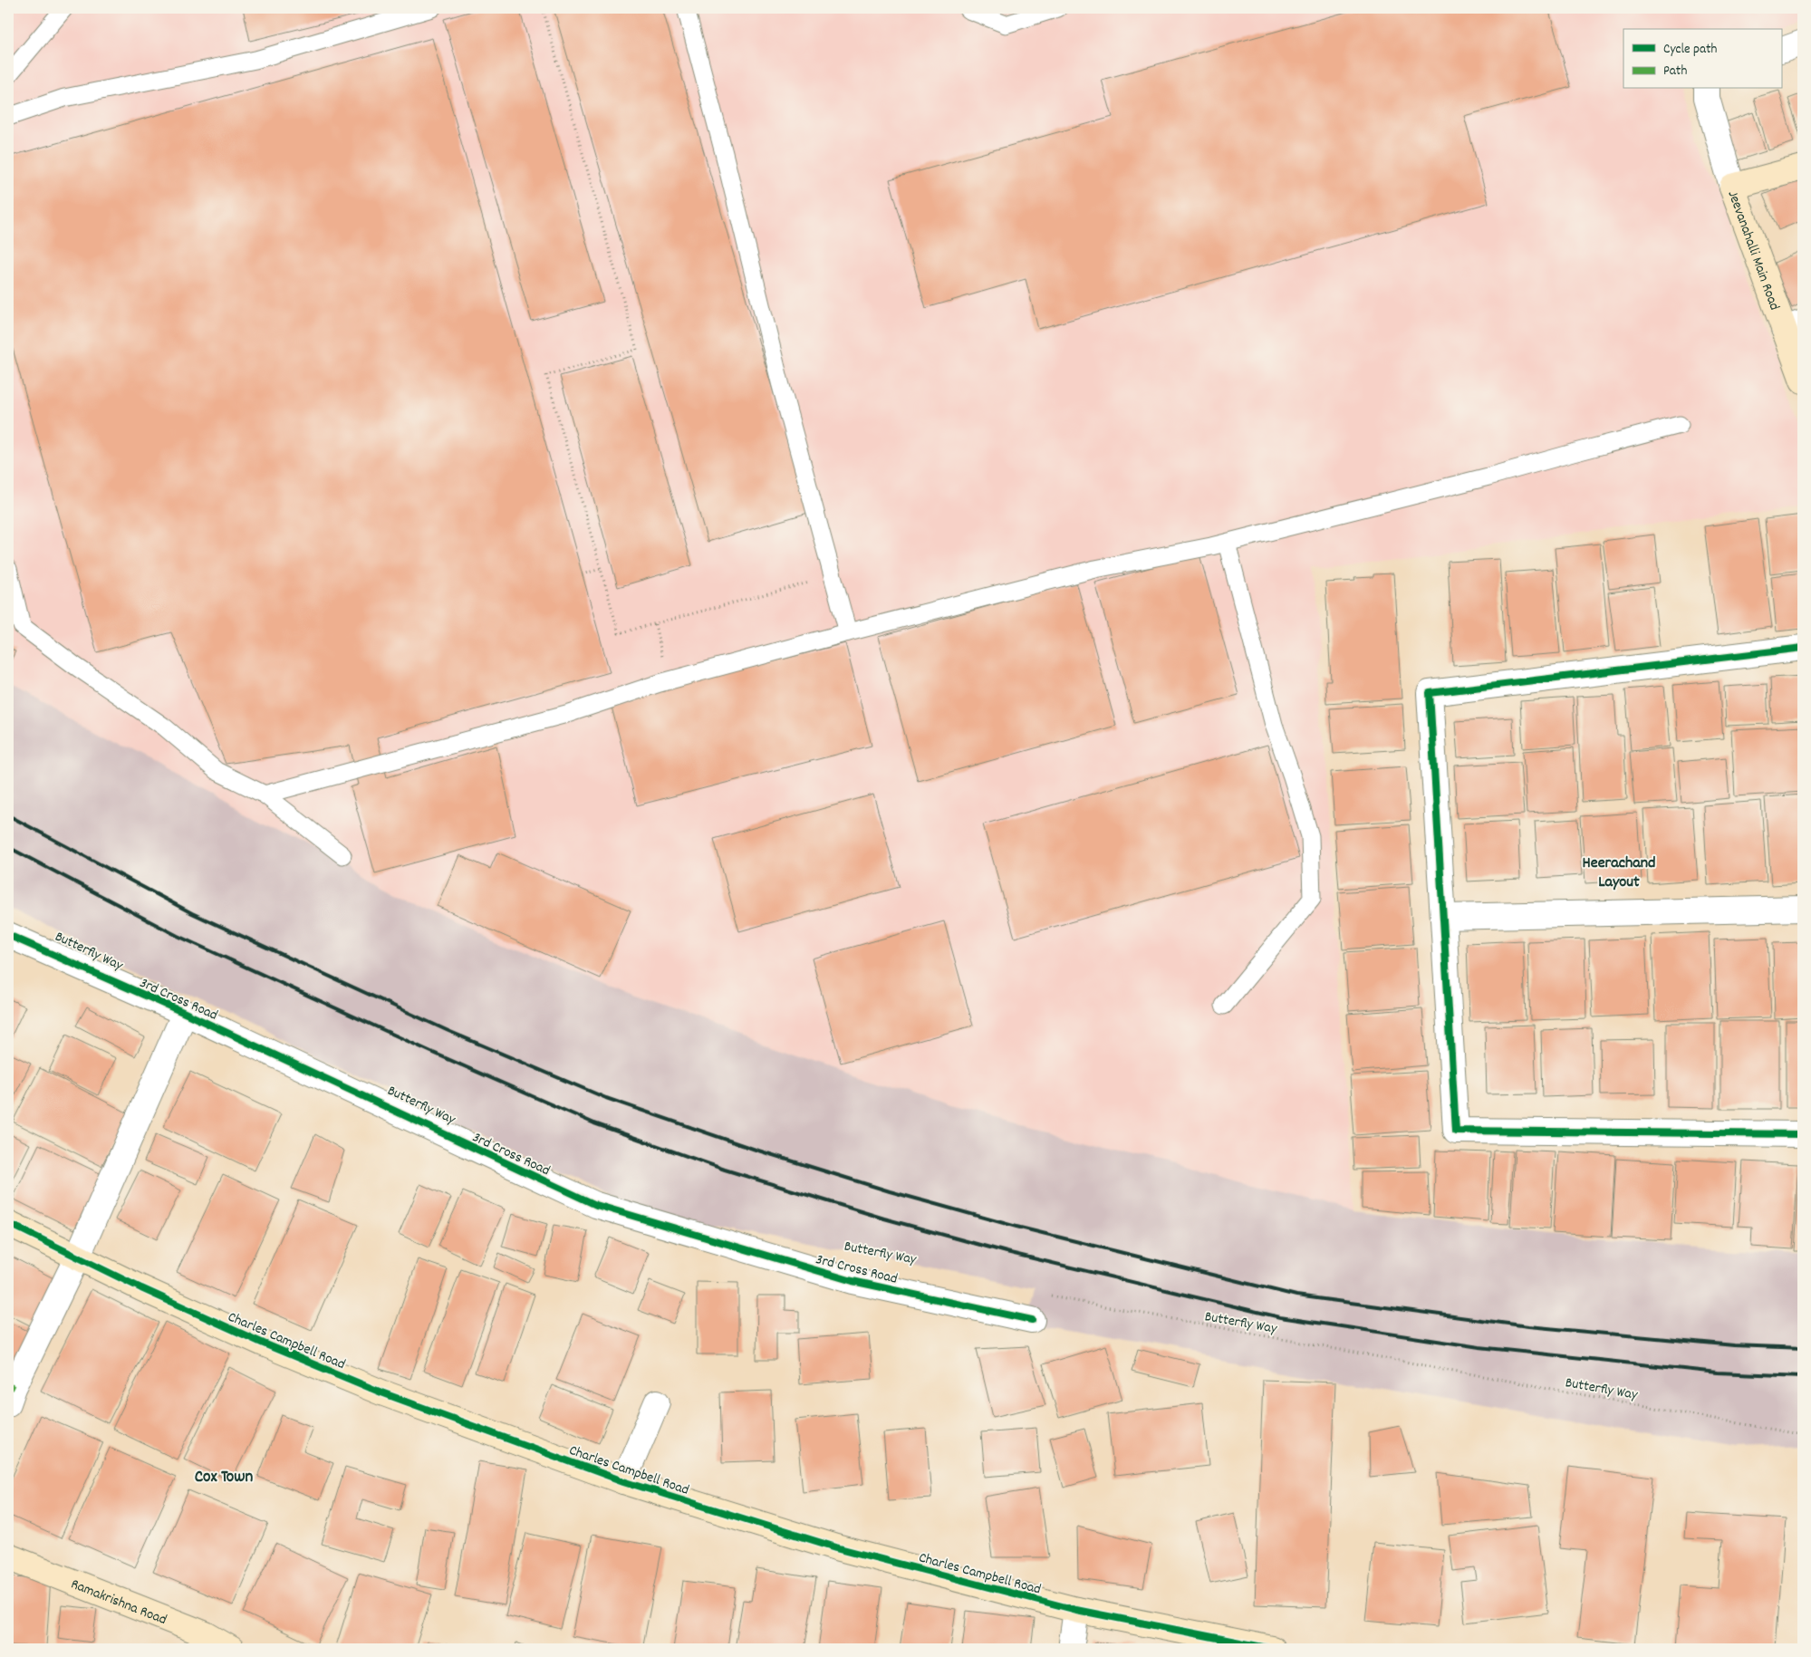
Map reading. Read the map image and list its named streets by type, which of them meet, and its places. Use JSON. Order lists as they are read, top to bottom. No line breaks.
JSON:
{"streets":{"street":["Jeevanahalli Main Road","3rd Cross Road","Charles Campbell Road","Ramakrishna Road"],"path":["Butterfly Way"]},"districts":["Heerachand Layout","Cox Town"],"legend":["Cycle path","Path"]}
